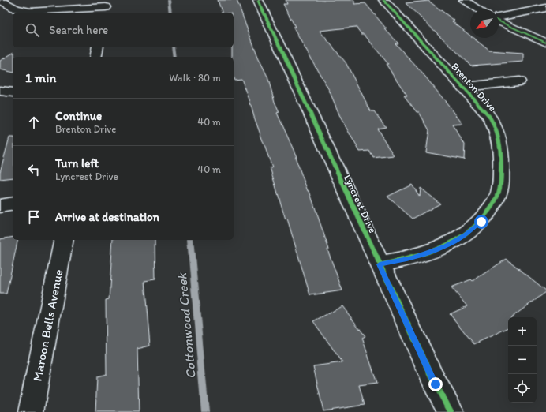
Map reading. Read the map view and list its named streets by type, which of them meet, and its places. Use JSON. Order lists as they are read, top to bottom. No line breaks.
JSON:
{"streets":{"street":["Brenton Drive","Lyncrest Drive","Maroon Bells Avenue"]},"crossings":[["Brenton Drive","Lyncrest Drive"]],"water":["Cottonwood Creek"],"north":"bottom left","page":{"search":"Search here","heading":["1 min","Walk · 80 m"],"list":[["Continue","Brenton Drive","40 m"],["Turn left","Lyncrest Drive","40 m"],"Arrive at destination"],"map_buttons":["+","−"]}}
